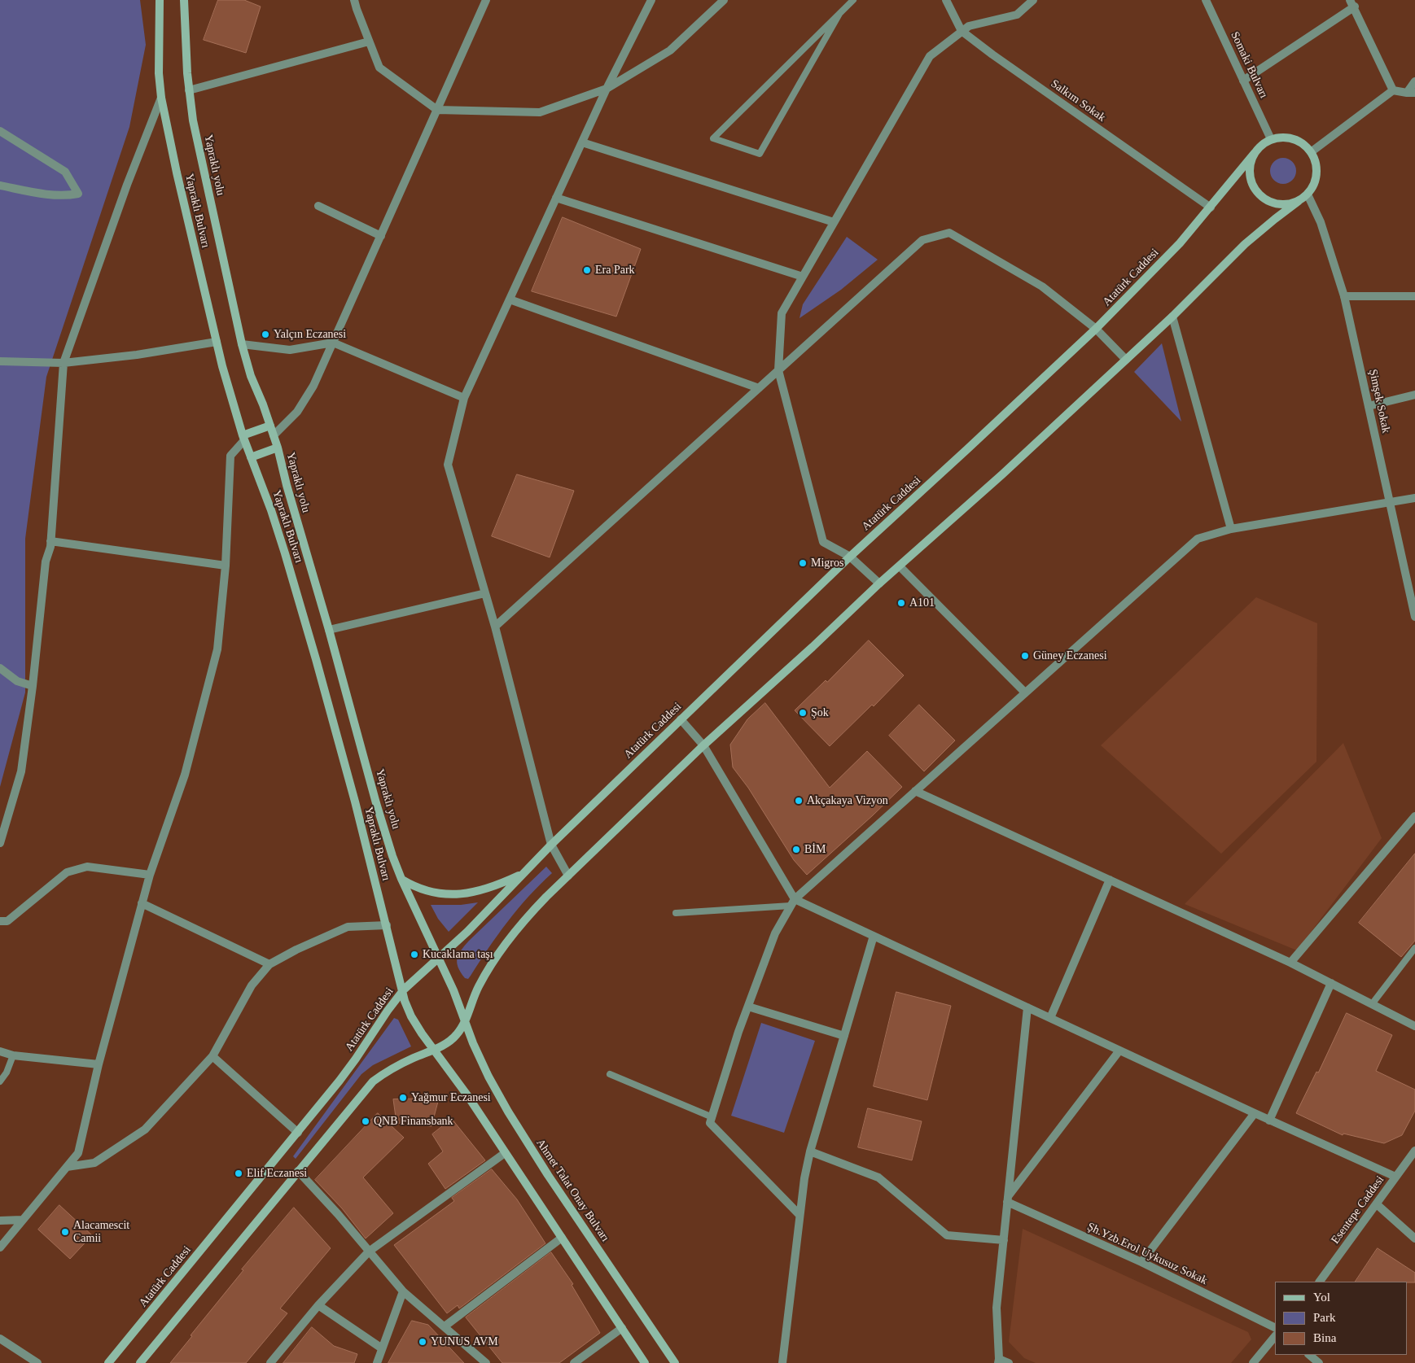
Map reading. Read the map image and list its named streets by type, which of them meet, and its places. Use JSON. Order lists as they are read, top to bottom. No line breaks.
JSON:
{"streets":{"main road":["Yapraklı yolu","Yapraklı Bulvarı","Atatürk Caddesi","Ahmet Talat Onay Bulvarı"],"street":["Somaki Bulvarı","Salkım Sokak","Şimşek Sokak","Esentepe Caddesi","Şh.Yzb.Erol Uykusuz Sokak"]},"crossings":[["Somaki Bulvarı","Atatürk Caddesi"],["Somaki Bulvarı","Şimşek Sokak"],["Salkım Sokak","Atatürk Caddesi"],["Yapraklı yolu","Atatürk Caddesi"],["Yapraklı Bulvarı","Atatürk Caddesi"],["Atatürk Caddesi","Şimşek Sokak"]],"places":["Era Park","Yalçın Eczanesi","Migros","A101","Güney Eczanesi","Şok","Akçakaya Vizyon","BİM","Kucaklama taşı","Yağmur Eczanesi","QNB Finansbank","Elif Eczanesi","Alacamescit Camii","YUNUS AVM"],"legend":["Yol","Park","Bina"]}
